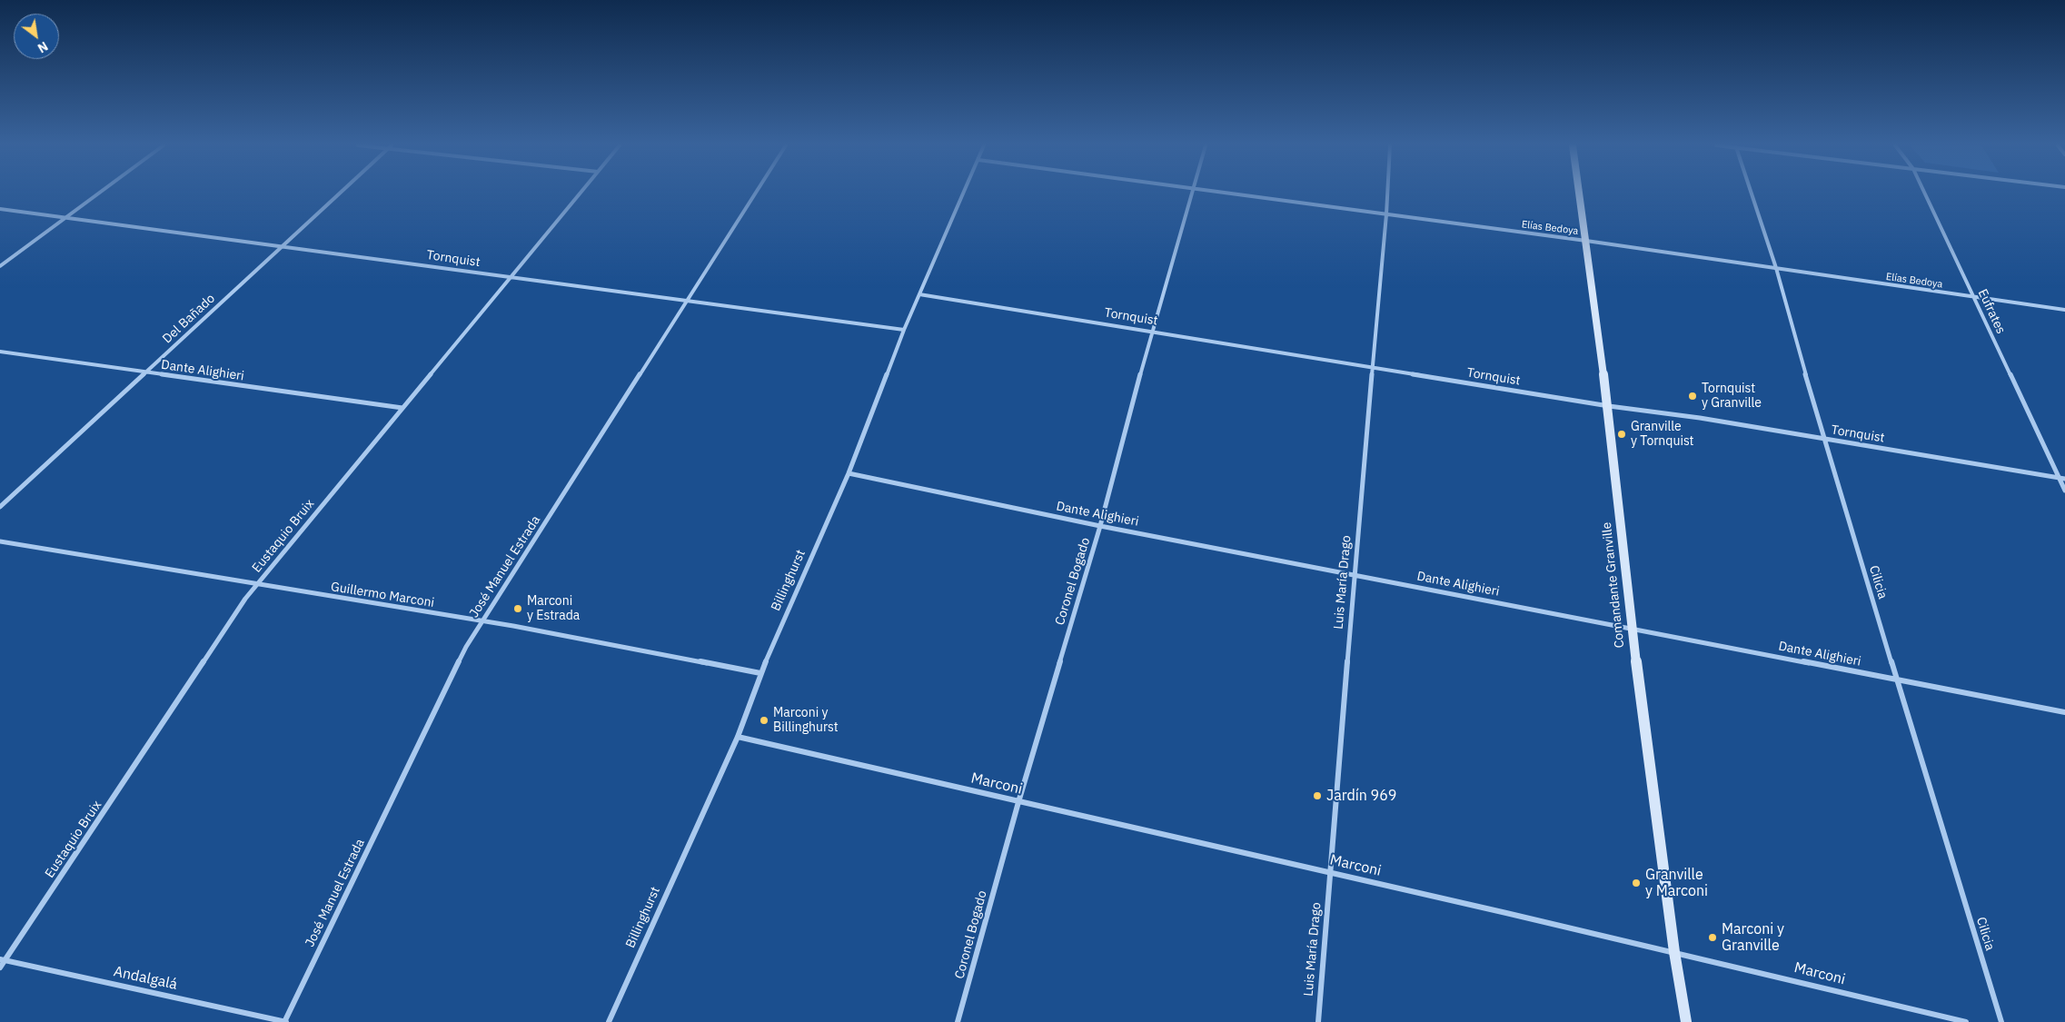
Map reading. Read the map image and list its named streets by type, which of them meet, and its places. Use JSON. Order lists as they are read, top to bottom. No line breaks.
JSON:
{"streets":{"street":["Elías Bedoya","Tornquist","Eufrates","Del Bañado","Dante Alighieri","Eustaquio Bruix","José Manuel Estrada","Billinghurst","Coronel Bogado","Luis María Drago","Cilicia","Comandante Granville","Guillermo Marconi","Marconi","Andalgalá"]},"crossings":[["Elías Bedoya","Eufrates"],["Elías Bedoya","Luis María Drago"],["Elías Bedoya","Cilicia"],["Elías Bedoya","Comandante Granville"],["Tornquist","Eufrates"],["Tornquist","Del Bañado"],["Tornquist","Eustaquio Bruix"],["Tornquist","José Manuel Estrada"],["Tornquist","Billinghurst"],["Tornquist","Coronel Bogado"],["Tornquist","Luis María Drago"],["Tornquist","Cilicia"],["Tornquist","Comandante Granville"],["Del Bañado","Dante Alighieri"],["Dante Alighieri","Eustaquio Bruix"],["Dante Alighieri","Billinghurst"],["Dante Alighieri","Coronel Bogado"],["Dante Alighieri","Luis María Drago"],["Dante Alighieri","Cilicia"],["Dante Alighieri","Comandante Granville"],["Eustaquio Bruix","Guillermo Marconi"],["Eustaquio Bruix","Andalgalá"],["José Manuel Estrada","Guillermo Marconi"],["José Manuel Estrada","Andalgalá"],["Billinghurst","Guillermo Marconi"],["Billinghurst","Marconi"],["Coronel Bogado","Marconi"],["Luis María Drago","Marconi"],["Comandante Granville","Marconi"]],"places":["Tornquist y Granville","Granville y Tornquist","Marconi y Estrada","Marconi y Billinghurst","Jardín 969","Granville y Marconi","Marconi y Granville"],"north":"bottom right"}
